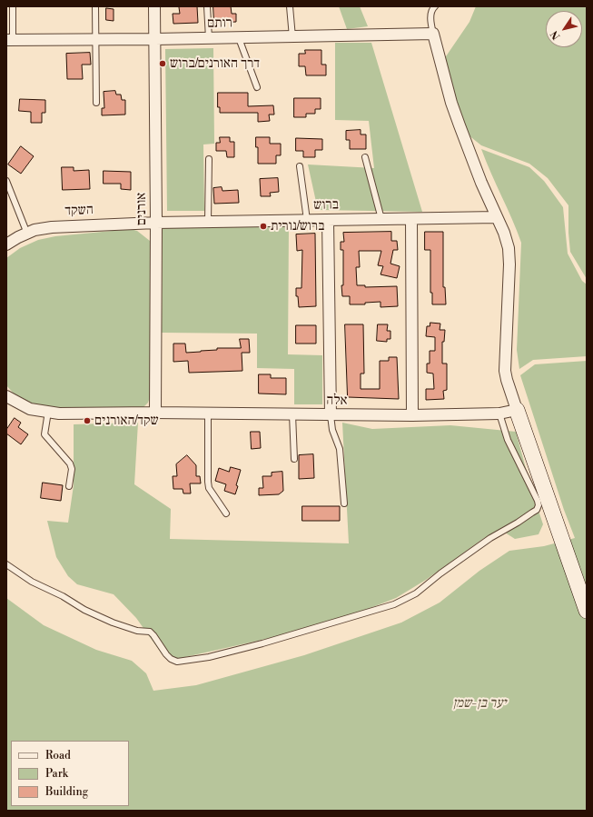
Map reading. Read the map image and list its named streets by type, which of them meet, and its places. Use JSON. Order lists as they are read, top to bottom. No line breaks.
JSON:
{"streets":{"street":["רותם","ברוש","אורנים","השקד","אלה"]},"crossings":[["רותם","אורנים"],["ברוש","אורנים"],["ברוש","השקד"],["אורנים","השקד"],["אורנים","אלה"]],"parks":["יער בן-שמן"],"places":["דרך האורנים/ברוש","ברוש/נורית","שקד/האורנים"],"legend":["Road","Park","Building"],"north":"bottom left"}
